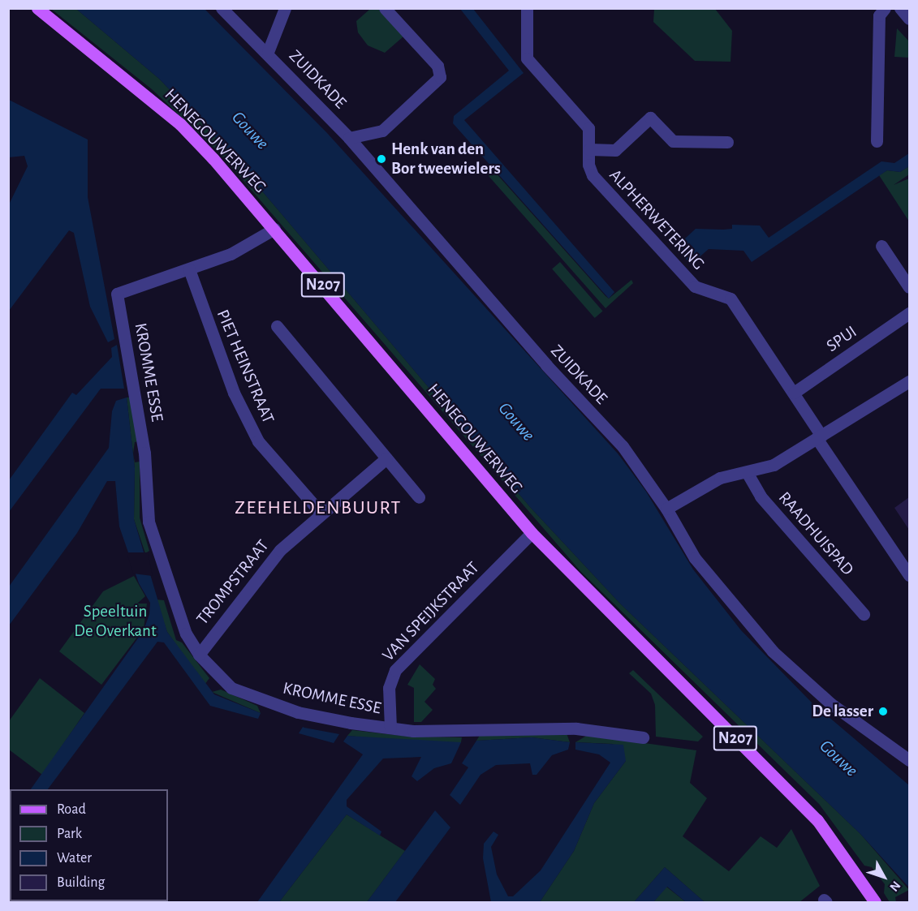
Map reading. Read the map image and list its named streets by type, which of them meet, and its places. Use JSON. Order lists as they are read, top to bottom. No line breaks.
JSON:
{"streets":{"main road":["HENEGOUWERWEG","N207"],"street":["ZUIDKADE","ALPHERWETERING","SPUI","PIET HEINSTRAAT","KROMME ESSE","RAADHUISPAD","TROMPSTRAAT","VAN SPEIJKSTRAAT"]},"crossings":[["HENEGOUWERWEG","VAN SPEIJKSTRAAT"],["ALPHERWETERING","SPUI"],["PIET HEINSTRAAT","KROMME ESSE"],["PIET HEINSTRAAT","TROMPSTRAAT"],["KROMME ESSE","TROMPSTRAAT"],["KROMME ESSE","VAN SPEIJKSTRAAT"]],"districts":["ZEEHELDENBUURT"],"water":["Gouwe"],"parks":["Speeltuin De Overkant"],"places":["Henk van den Bor tweewielers","De lasser"],"legend":["Road","Park","Water","Building"],"north":"bottom right"}
